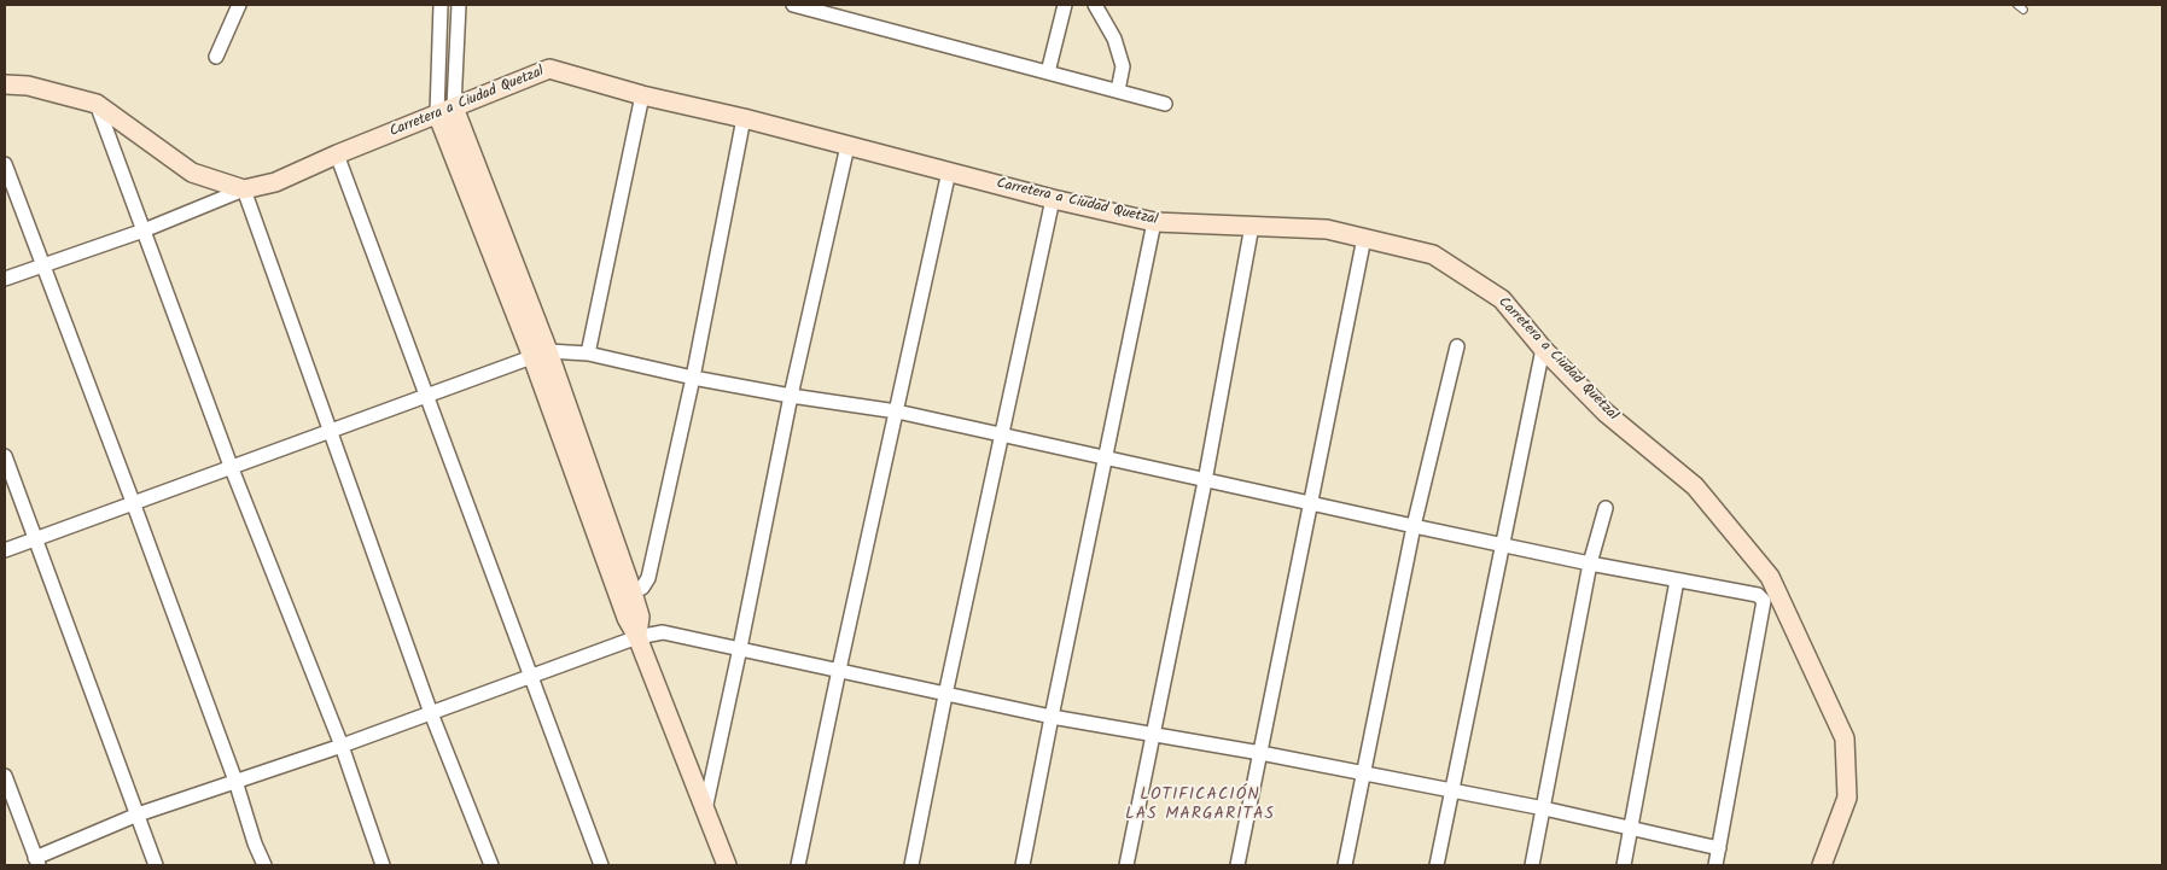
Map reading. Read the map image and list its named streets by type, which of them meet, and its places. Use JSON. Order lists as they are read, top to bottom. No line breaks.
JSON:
{"streets":{"main road":["Carretera a Ciudad Quetzal"]},"districts":["LOTIFICACIÓN LAS MARGARITAS"]}
